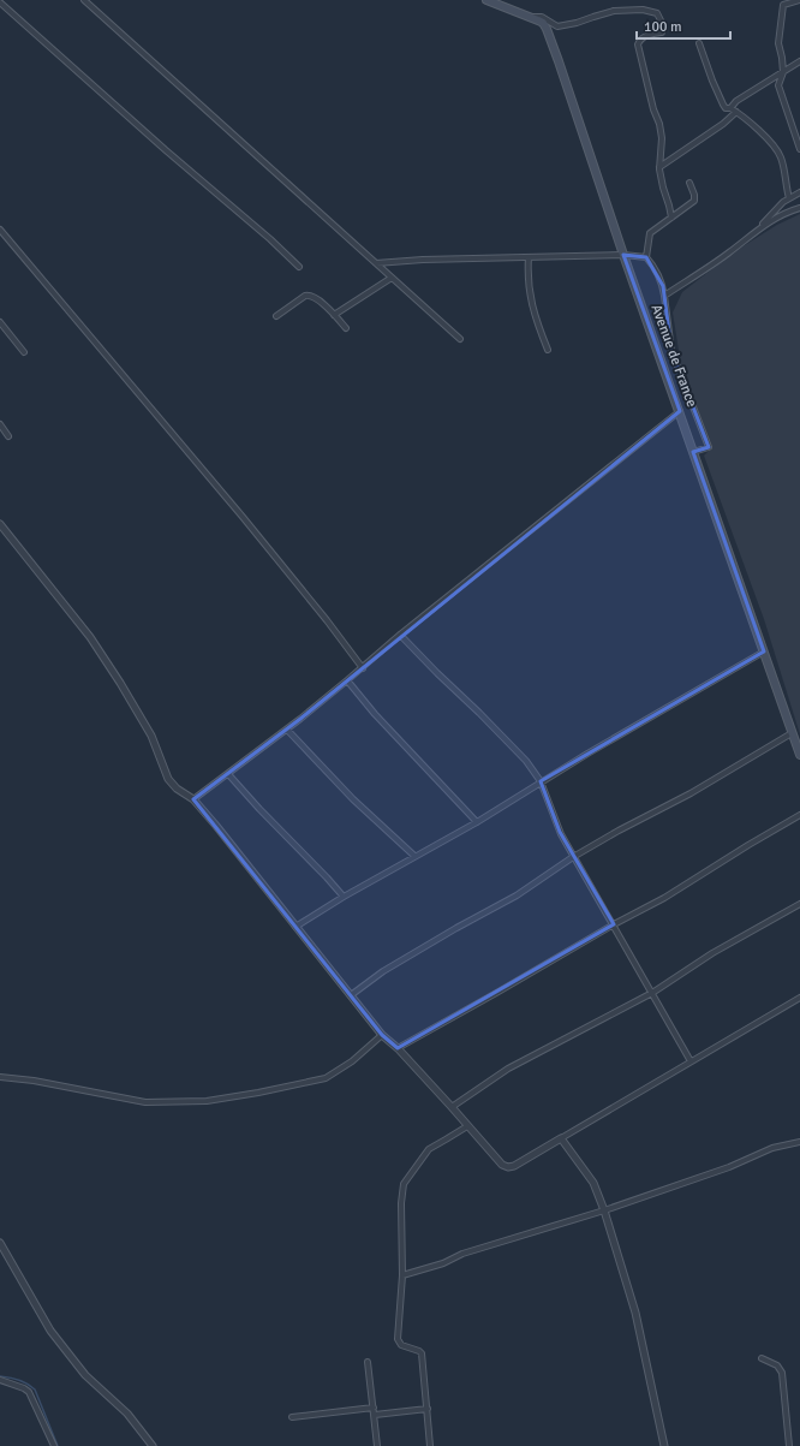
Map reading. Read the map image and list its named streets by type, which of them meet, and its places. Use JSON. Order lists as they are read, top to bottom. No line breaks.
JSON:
{"streets":{"main road":["Avenue de France"]},"scale_bar":"100 m"}
